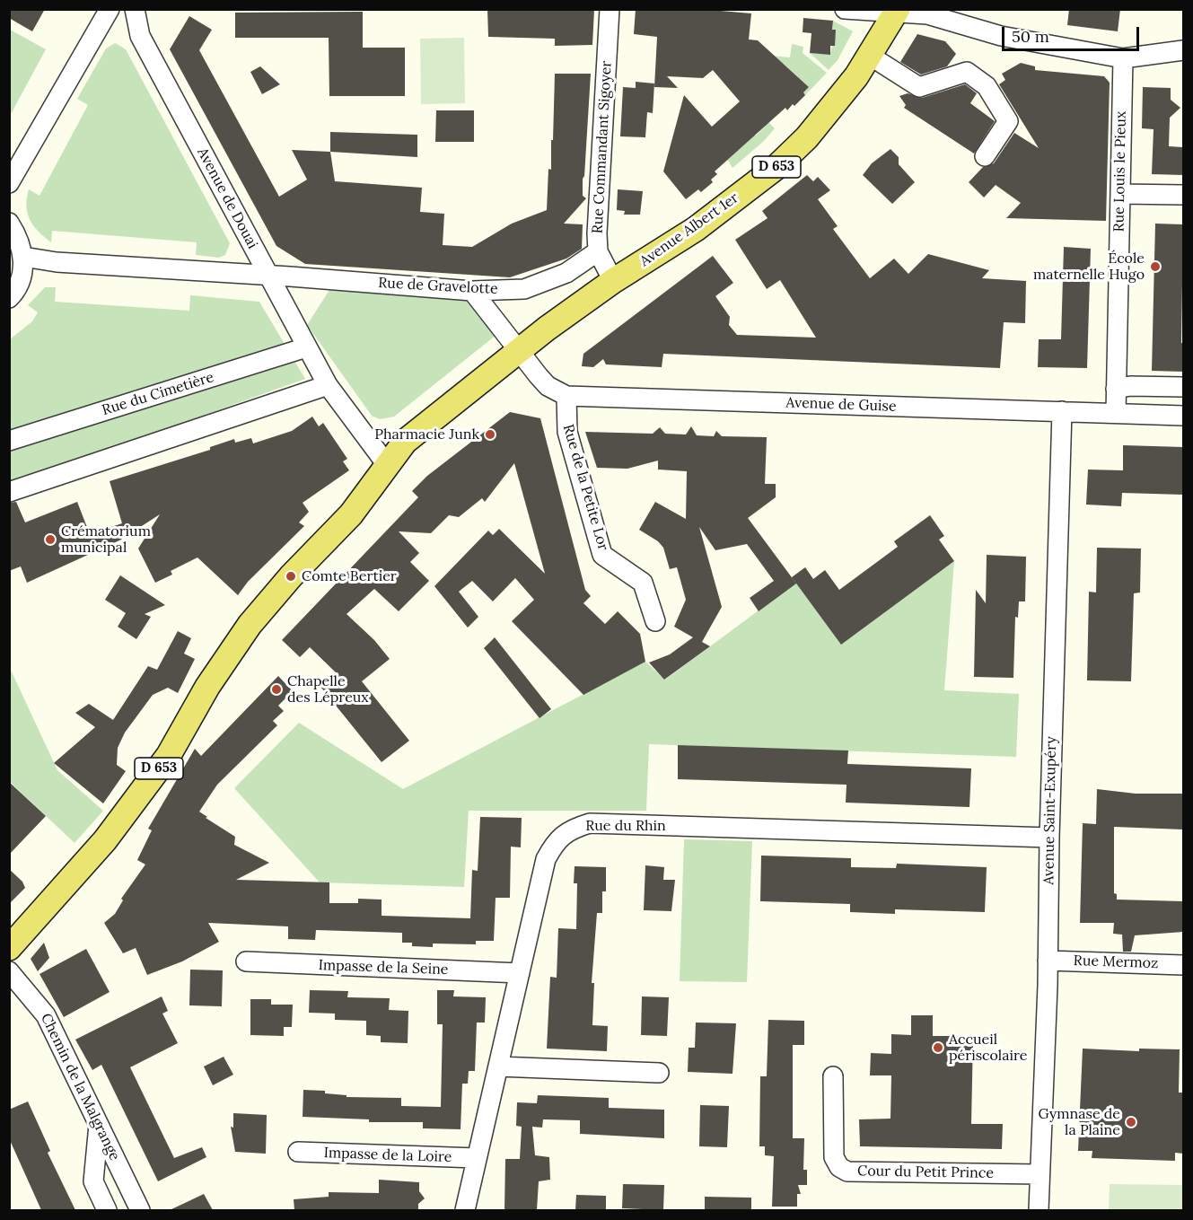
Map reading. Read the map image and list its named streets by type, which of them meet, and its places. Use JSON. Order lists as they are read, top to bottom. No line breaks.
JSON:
{"streets":{"main road":["D 653","Avenue Albert 1er"],"street":["Rue Commandant Sigoyer","Rue Louis le Pieux","Avenue de Douai","Rue de Gravelotte","Rue du Cimetière","Avenue de Guise","Rue de la Petite Lor","Avenue Saint-Exupéry","Rue du Rhin","Rue Mermoz","Impasse de la Seine","Chemin de la Malgrange","Impasse de la Loire","Cour du Petit Prince"]},"crossings":[["Rue Commandant Sigoyer","Avenue Albert 1er"],["Rue Commandant Sigoyer","Rue de Gravelotte"],["D 653","Avenue de Douai"],["D 653","Avenue Albert 1er"],["Rue Louis le Pieux","Avenue de Guise"],["Avenue de Douai","Rue de Gravelotte"],["Avenue de Douai","Rue du Cimetière"],["Avenue de Guise","Rue de la Petite Lor"],["Avenue de Guise","Avenue Saint-Exupéry"],["Avenue Saint-Exupéry","Rue du Rhin"],["Avenue Saint-Exupéry","Rue Mermoz"],["Avenue Saint-Exupéry","Cour du Petit Prince"],["Rue du Rhin","Impasse de la Seine"],["Rue du Rhin","Impasse de la Loire"]],"places":["École maternelle Hugo","Pharmacie Junk","Crématorium municipal","Comte Bertier","Chapelle des Lépreux","Accueil périscolaire","Gymnase de la Plaine"],"scale_bar":"50 m"}
